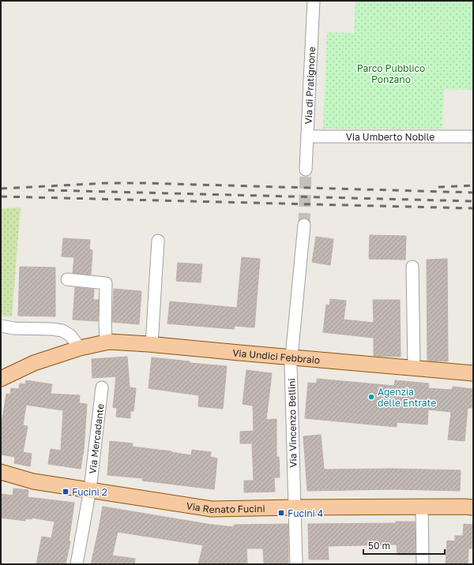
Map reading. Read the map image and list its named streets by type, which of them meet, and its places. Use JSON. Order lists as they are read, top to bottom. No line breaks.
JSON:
{"streets":{"main road":["Via Undici Febbraio","Via Renato Fucini"],"street":["Via di Pratignone","Via Umberto Nobile","Via Vincenzo Bellini","Via Mercadante"]},"crossings":[["Via di Pratignone","Via Umberto Nobile"],["Via Undici Febbraio","Via Vincenzo Bellini"],["Via Vincenzo Bellini","Via Renato Fucini"],["Via Mercadante","Via Renato Fucini"]],"parks":["Parco Pubblico Ponzano"],"places":{"other":["Agenzia delle Entrate"],"transit":["Fucini 2","Fucini 4"]},"scale_bar":"50 m"}
